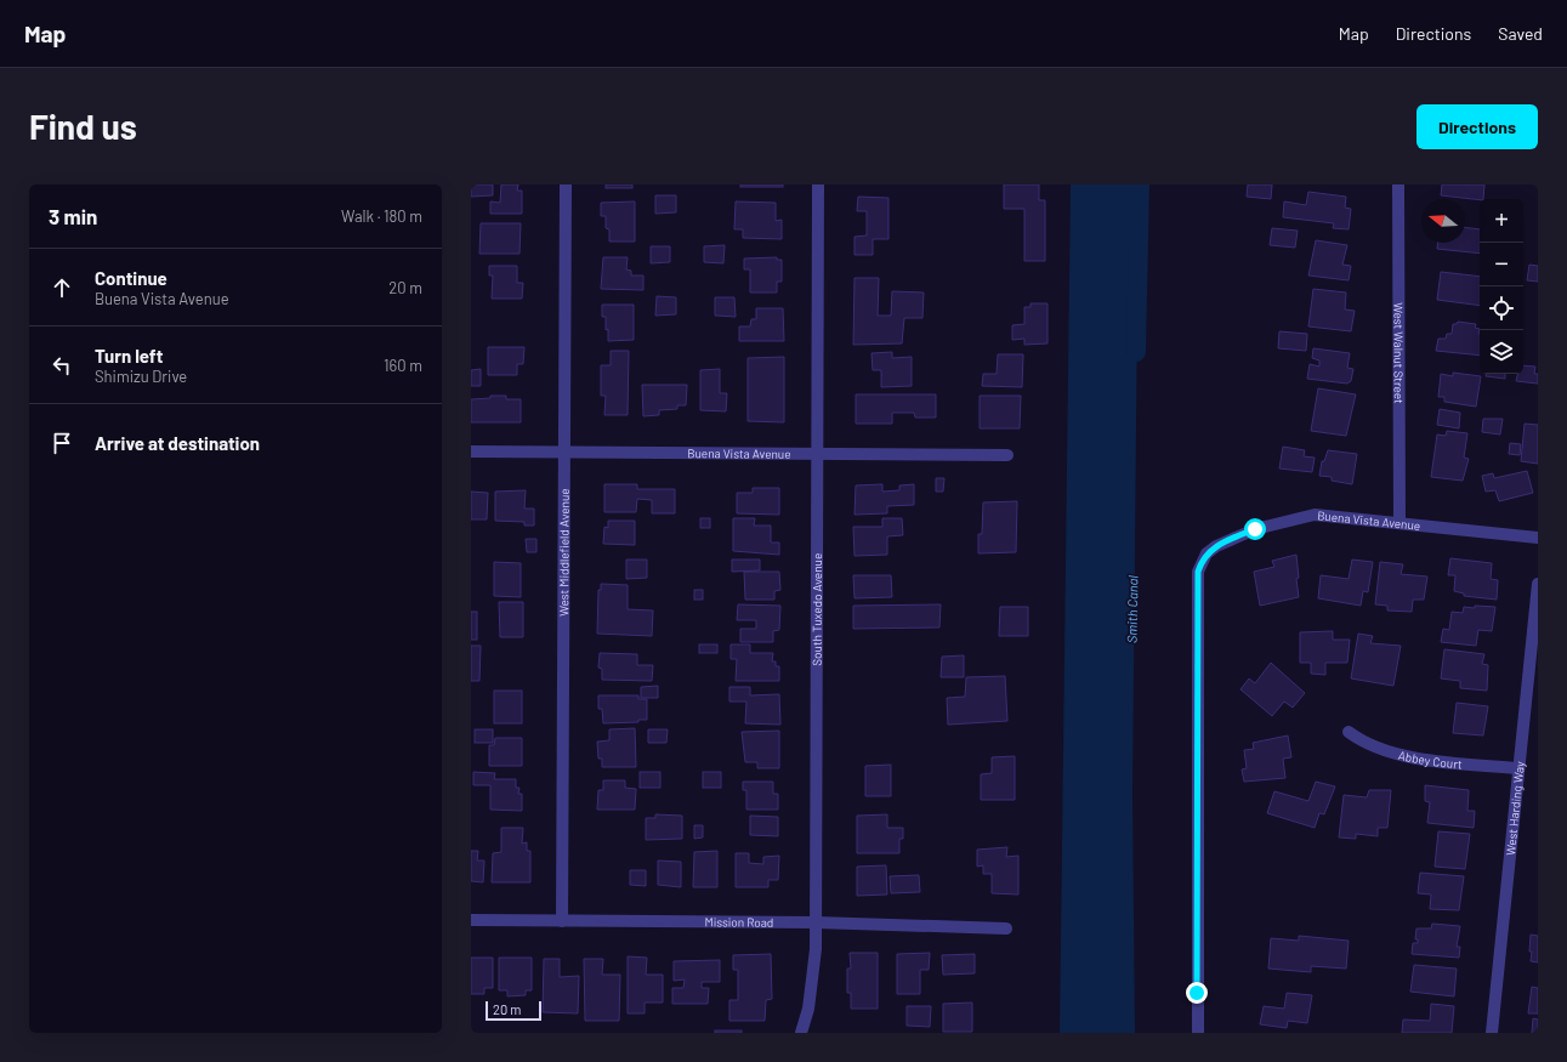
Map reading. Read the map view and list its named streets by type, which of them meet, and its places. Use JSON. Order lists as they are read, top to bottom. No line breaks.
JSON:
{"streets":{"street":["West Walnut Street","Buena Vista Avenue","West Middlefield Avenue","South Tuxedo Avenue","Abbey Court","West Harding Way","Mission Road"]},"crossings":[["West Walnut Street","Buena Vista Avenue"],["Buena Vista Avenue","West Middlefield Avenue"],["Buena Vista Avenue","South Tuxedo Avenue"],["West Middlefield Avenue","Mission Road"],["South Tuxedo Avenue","Mission Road"],["Abbey Court","West Harding Way"]],"water":["Smith Canal"],"scale_bar":"20 m","north":"left","page":{"header":"Map","nav":["Map","Directions","Saved"],"buttons":"Directions","title":"Find us","heading":["3 min","Walk · 180 m"],"map_buttons":["+","−"],"list":[["Continue","Buena Vista Avenue","20 m"],["Turn left","Shimizu Drive","160 m"],"Arrive at destination"],"scale":"20 m"}}
